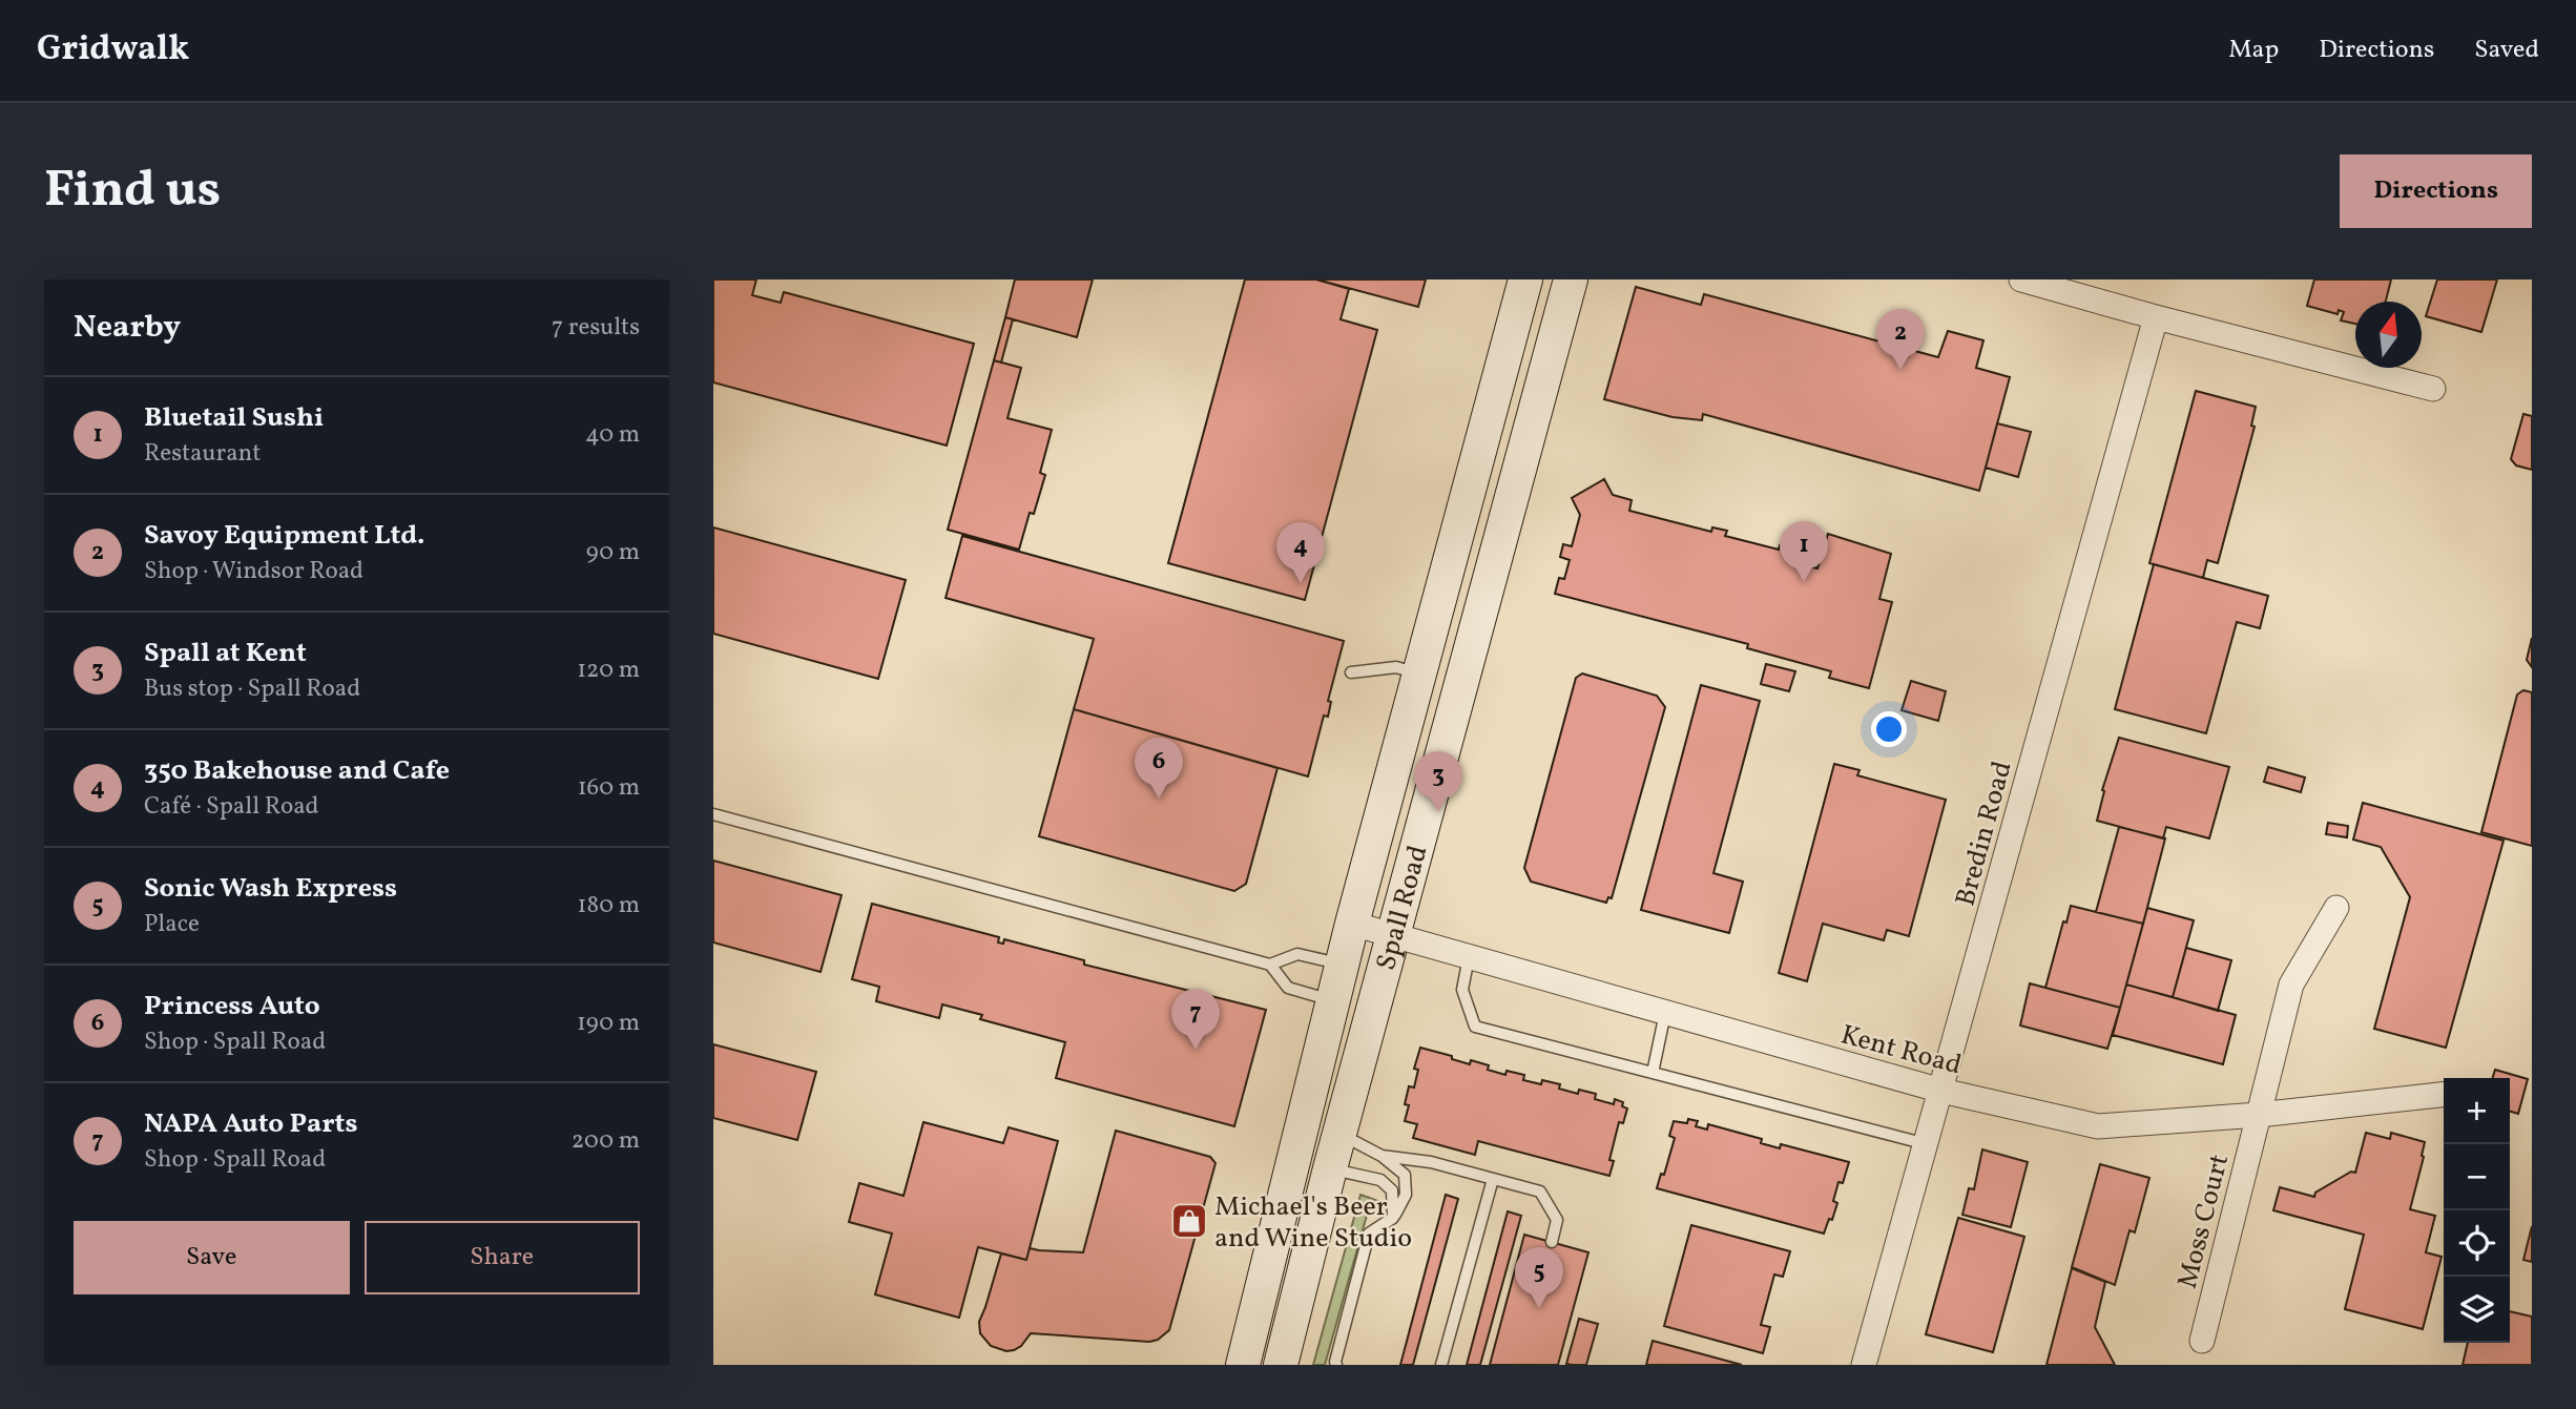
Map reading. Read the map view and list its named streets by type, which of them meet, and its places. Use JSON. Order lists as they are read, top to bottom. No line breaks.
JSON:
{"streets":{"main road":["Spall Road"],"street":["Bredin Road","Kent Road","Moss Court"]},"crossings":[["Bredin Road","Kent Road"],["Spall Road","Kent Road"],["Kent Road","Moss Court"]],"places":{"shop":["Michael's Beer and Wine Studio"]},"north":"top","page":{"header":"Gridwalk","nav":["Map","Directions","Saved"],"buttons":["Directions",["Save","Share"]],"title":"Find us","heading":["Nearby","7 results"],"pins":["2","1","4","6","3","7","5"],"list":[{"mark":"1","name":"Bluetail Sushi","note":"Restaurant","value":"40 m"},{"mark":"2","name":"Savoy Equipment Ltd.","note":"Shop · Windsor Road","value":"90 m"},{"mark":"3","name":"Spall at Kent","note":"Bus stop · Spall Road","value":"120 m"},{"mark":"4","name":"350 Bakehouse and Cafe","note":"Café · Spall Road","value":"160 m"},{"mark":"5","name":"Sonic Wash Express","note":"Place","value":"180 m"},{"mark":"6","name":"Princess Auto","note":"Shop · Spall Road","value":"190 m"},{"mark":"7","name":"NAPA Auto Parts","note":"Shop · Spall Road","value":"200 m"}],"map_buttons":["+","−"]}}
